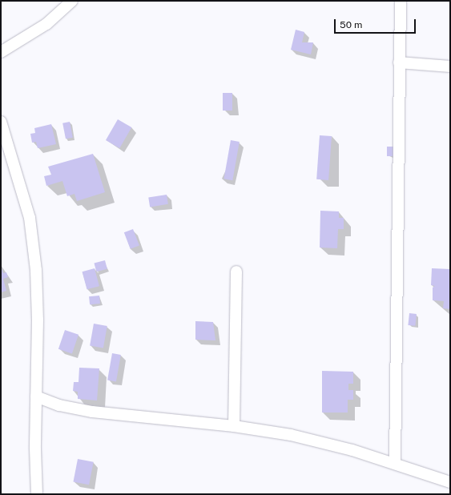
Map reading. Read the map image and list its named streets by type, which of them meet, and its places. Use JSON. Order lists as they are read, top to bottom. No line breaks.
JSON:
{"scale_bar":"50 m"}
